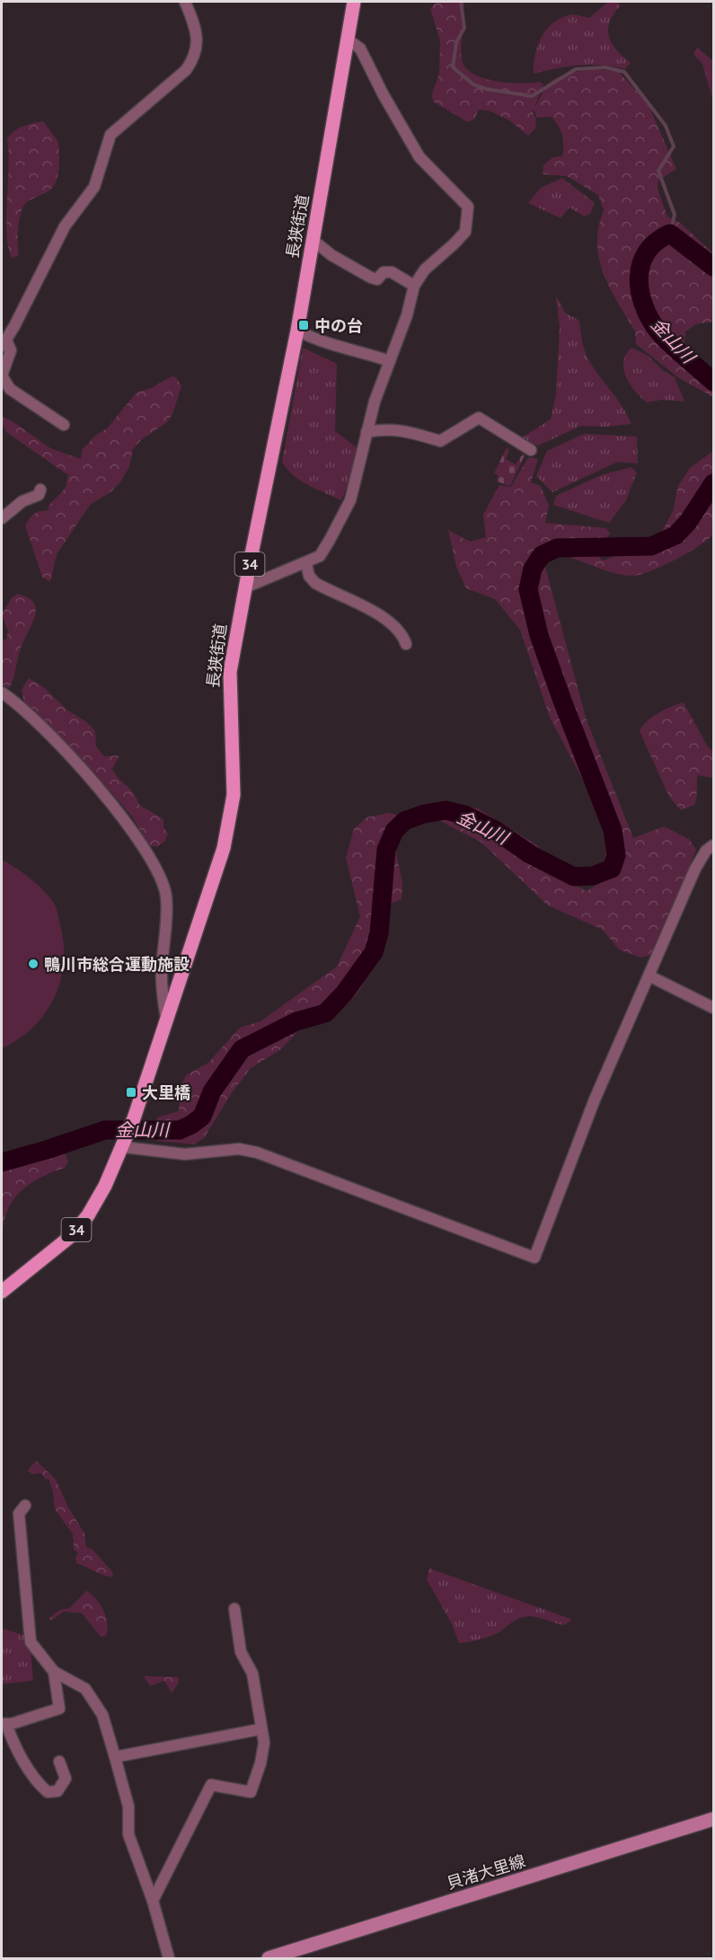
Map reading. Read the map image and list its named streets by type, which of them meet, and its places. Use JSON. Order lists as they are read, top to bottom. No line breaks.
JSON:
{"streets":{"main road":["長狭街道","34"],"street":["貝渚大里線"]},"water":["金山川"],"places":{"transit":["中の台","大里橋"],"other":["鴨川市総合運動施設"]}}
